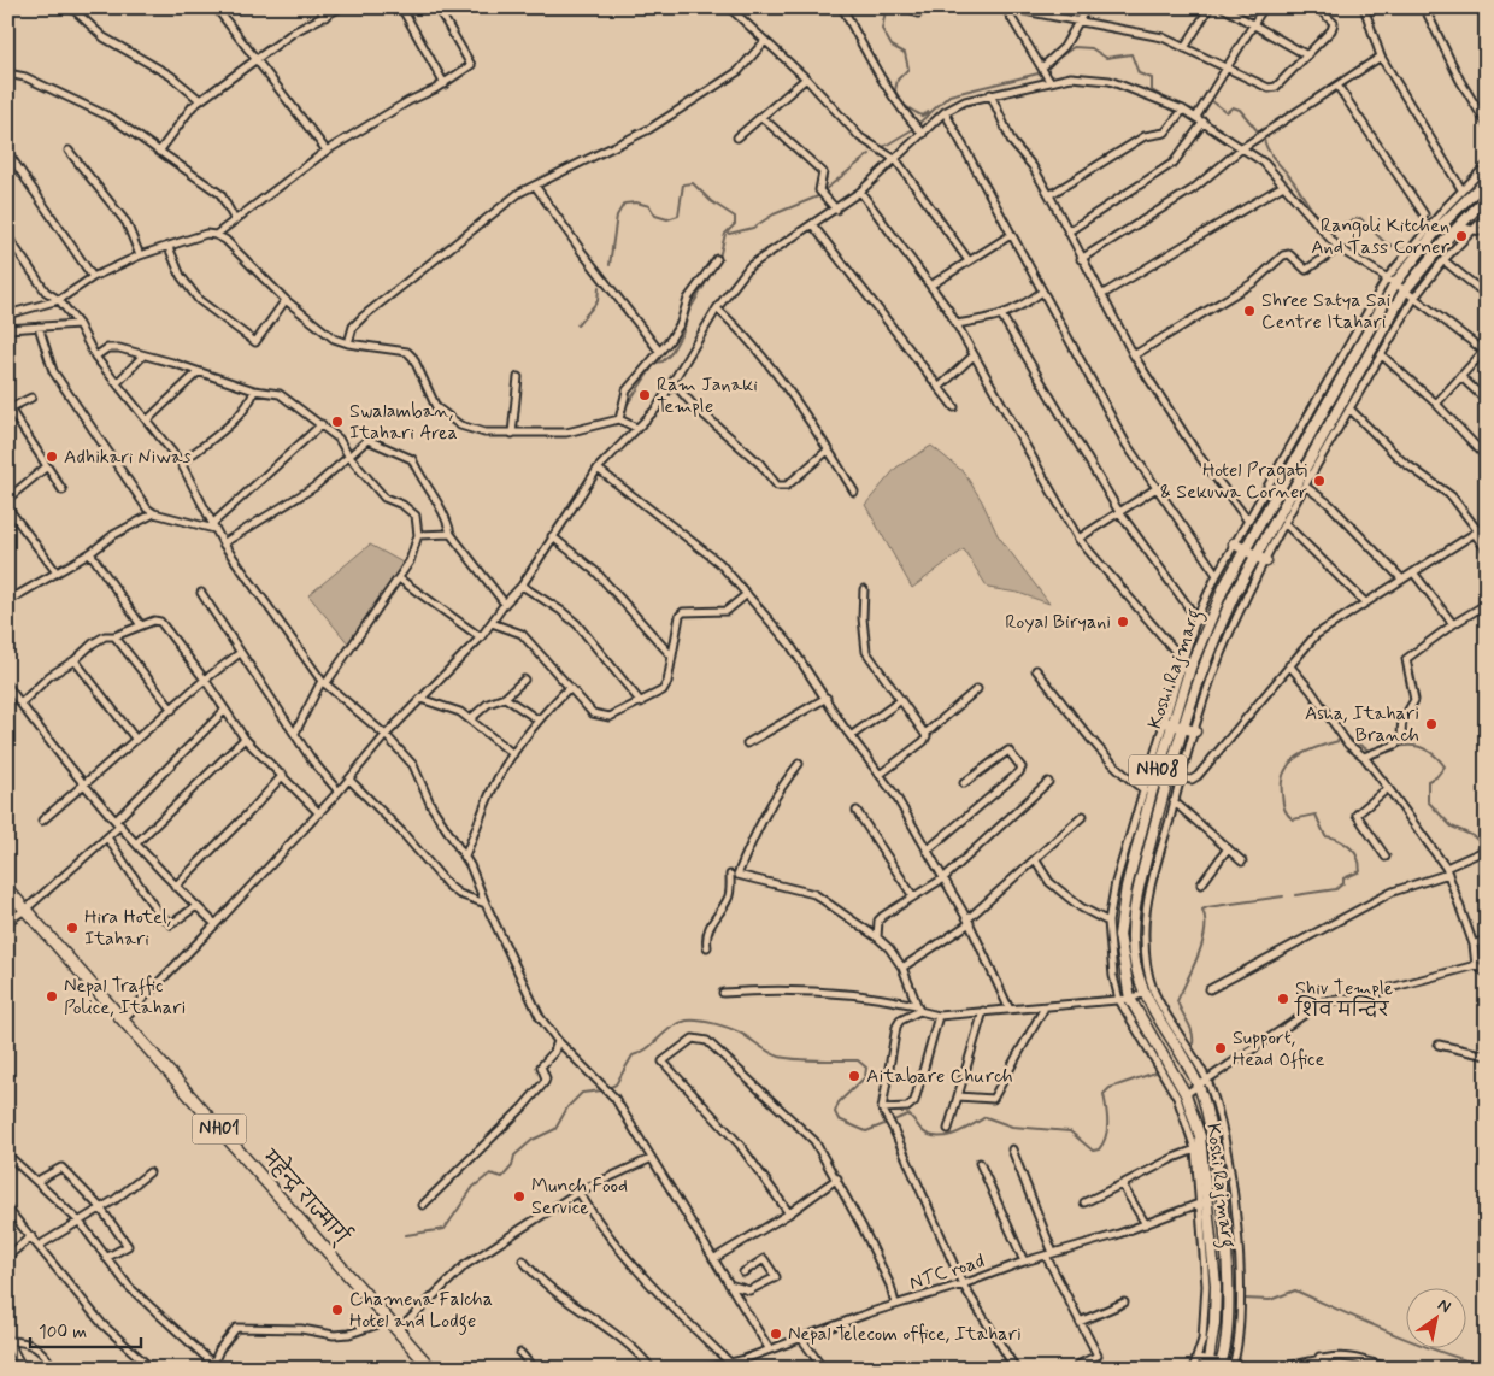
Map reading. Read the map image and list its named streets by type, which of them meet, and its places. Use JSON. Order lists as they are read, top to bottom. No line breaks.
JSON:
{"streets":{"highway":["NH01","महेन्द्र राज्मार्ग्"],"main road":["Koshi Rajmarg","NH08"],"street":["NTC road"]},"places":["Rangoli Kitchen And Tass Corner","Shree Satya Sai Centre Itahari","Ram Janaki Temple","Swalamban, Itahari Area","Adhikari Niwas","Hotel Pragati & Sekuwa Corner","Royal Biryani","Asha, Itahari Branch","Hira Hotel, Itahari","Nepal Traffic Police, Itahari","Shiv Temple शिव मन्दिर","Support, Head Office","Aitabare Church","Munch Food Service","Chamena Falcha Hotel and Lodge","Nepal Telecom office, Itahari"],"scale_bar":"100 m","north":"top right"}
